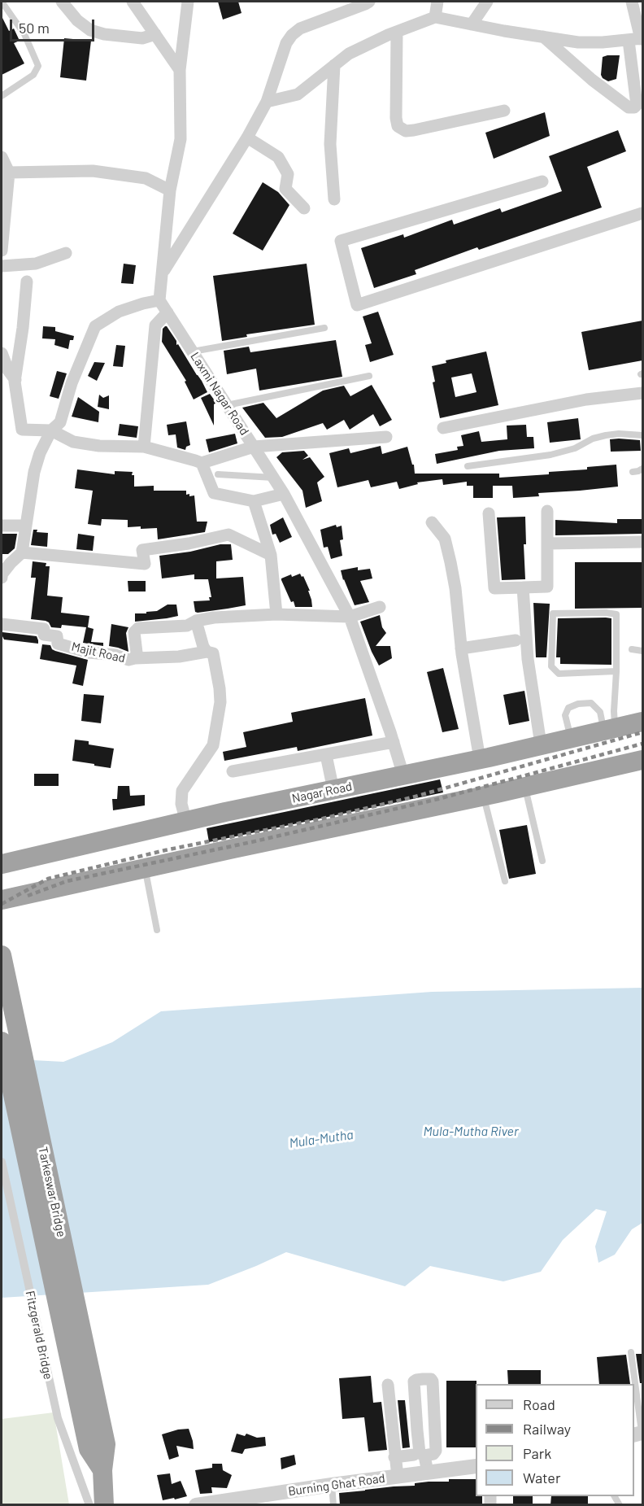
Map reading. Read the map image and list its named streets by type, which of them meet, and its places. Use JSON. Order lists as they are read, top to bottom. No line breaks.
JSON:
{"streets":{"highway":["Nagar Road","Tarkeswar Bridge"],"street":["Laxmi Nagar Road","Majit Road","Fitzgerald Bridge","Burning Ghat Road"]},"crossings":[["Laxmi Nagar Road","Nagar Road"]],"water":["Mula-Mutha River","Mula-Mutha"],"legend":["Road","Railway","Park","Water"],"scale_bar":"50 m"}
